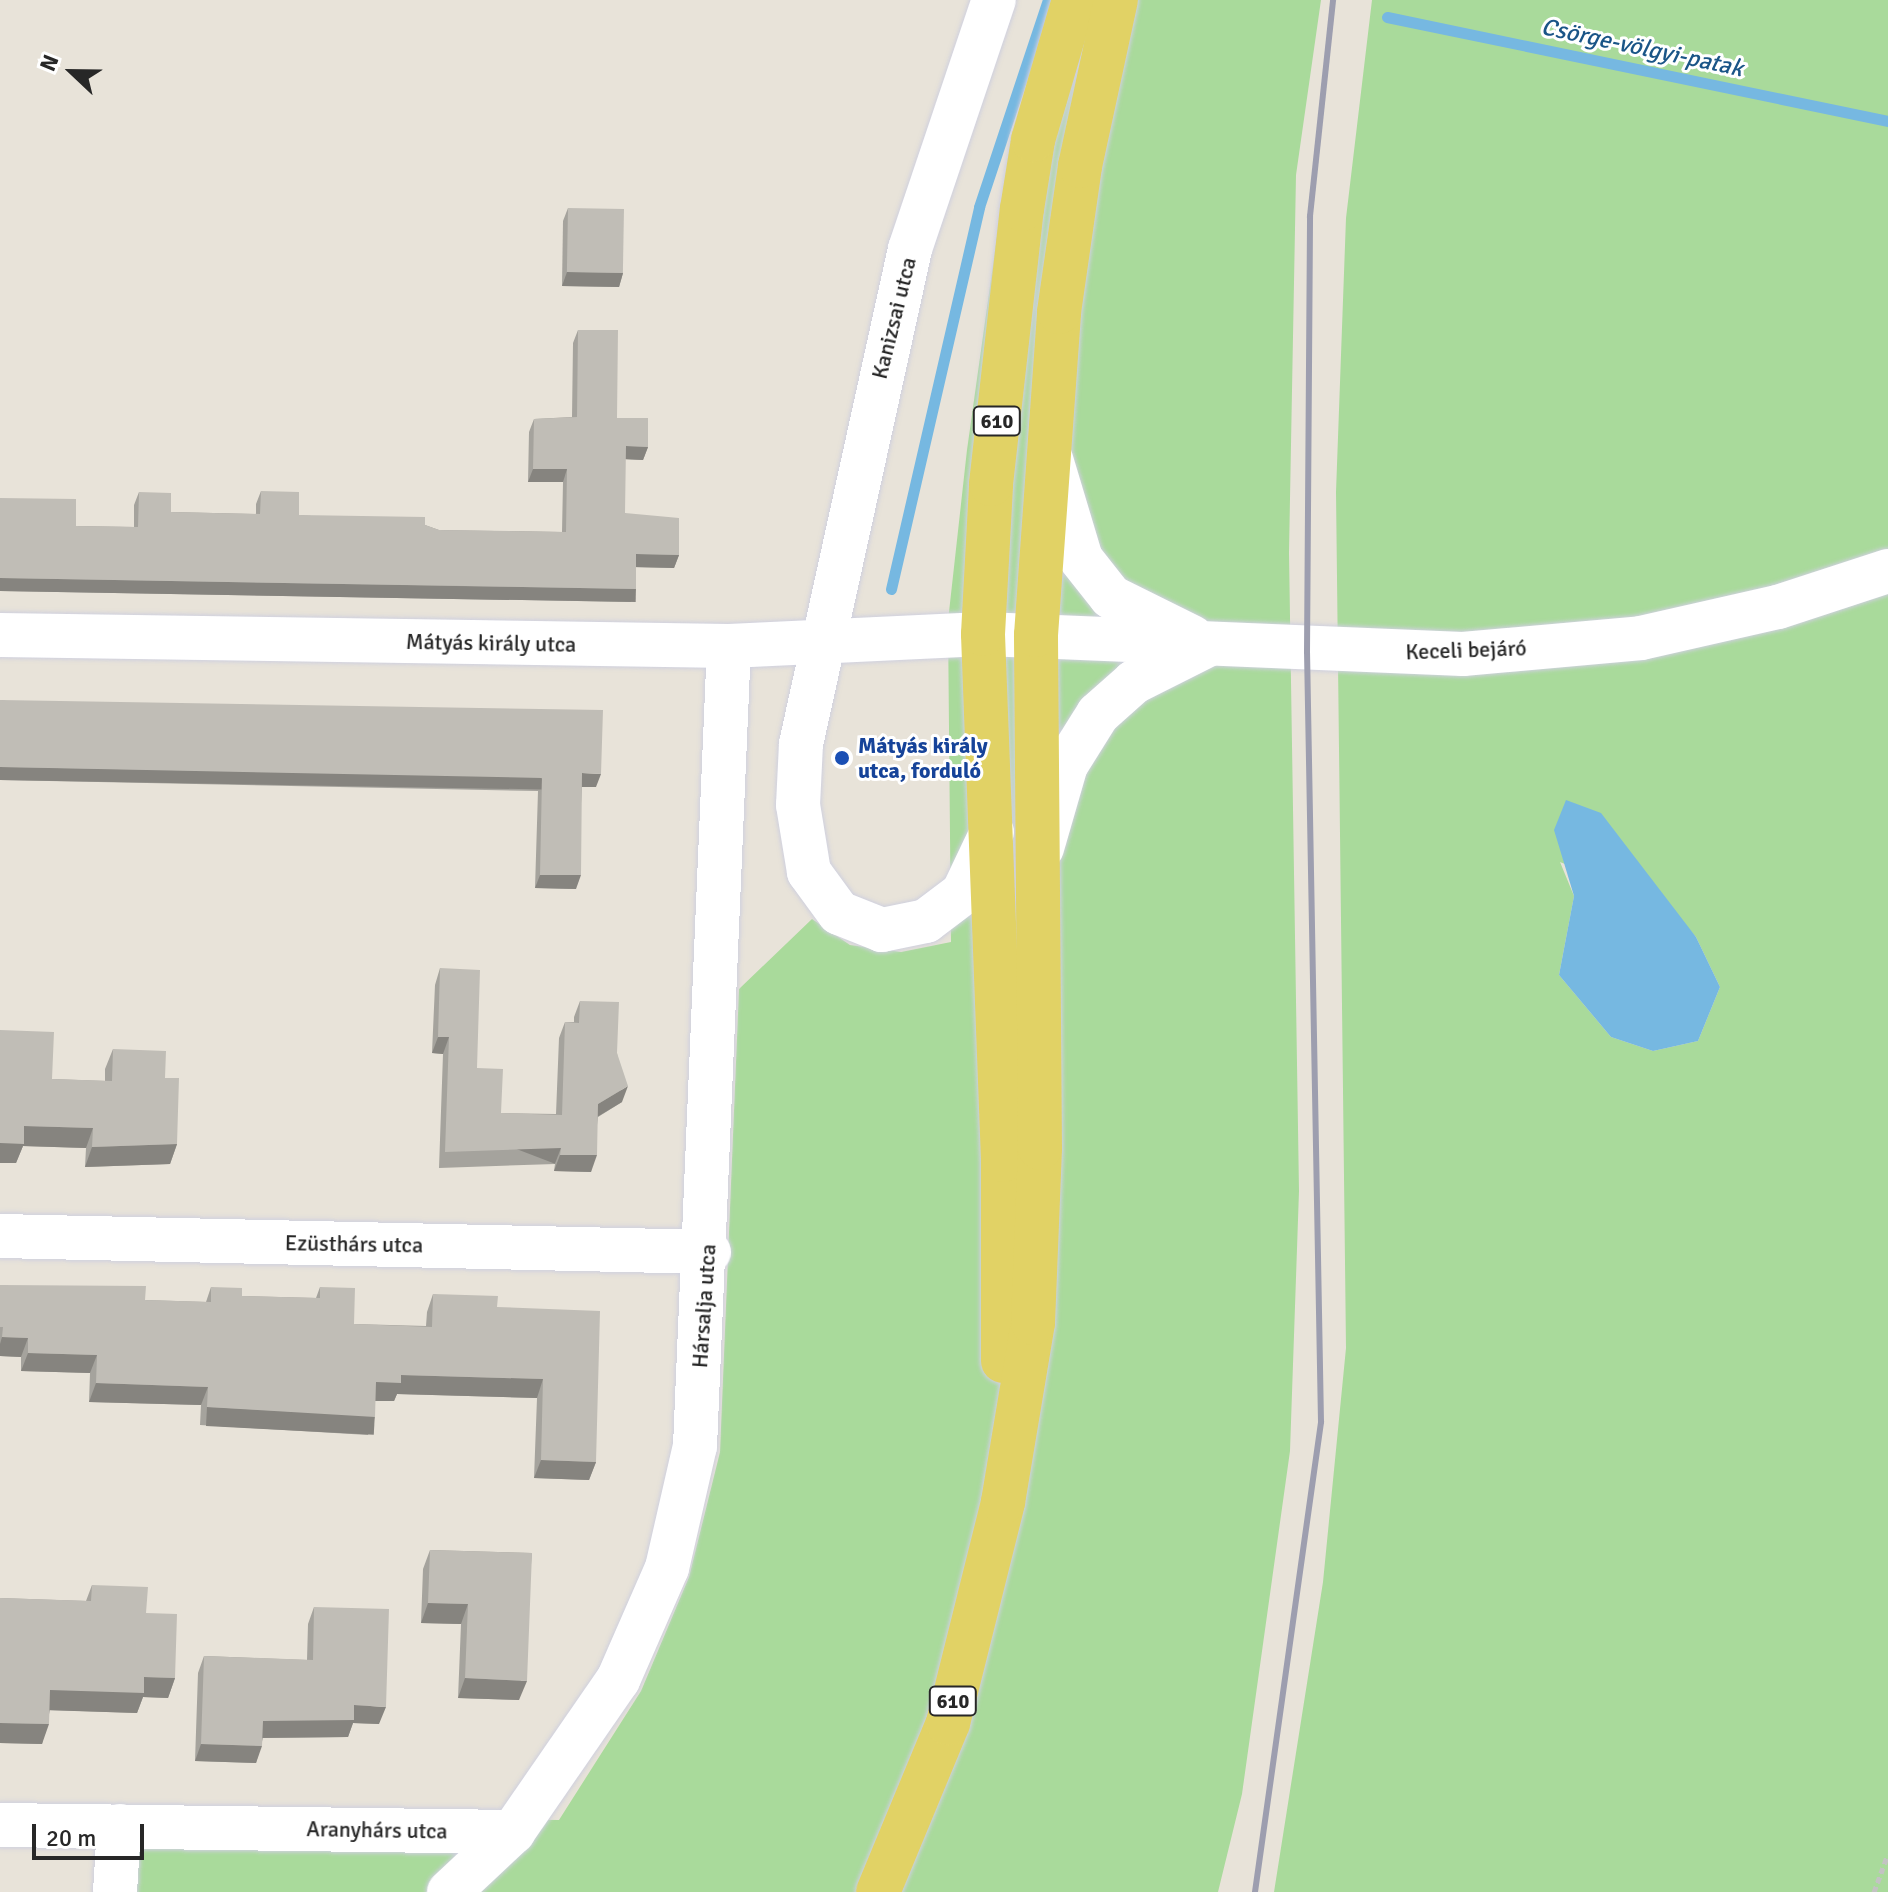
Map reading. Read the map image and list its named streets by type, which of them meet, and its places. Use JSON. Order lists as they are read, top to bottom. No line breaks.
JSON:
{"streets":{"main road":["610"],"street":["Kanizsai utca","Mátyás király utca","Keceli bejáró","Ezüsthárs utca","Hársalja utca","Aranyhárs utca"]},"crossings":[["Kanizsai utca","610"],["Kanizsai utca","Mátyás király utca"],["610","Mátyás király utca"],["610","Keceli bejáró"],["Mátyás király utca","Keceli bejáró"],["Mátyás király utca","Hársalja utca"],["Ezüsthárs utca","Hársalja utca"],["Hársalja utca","Aranyhárs utca"]],"water":["Csörge-völgyi-patak"],"places":["Mátyás király utca, forduló"],"scale_bar":"20 m","north":"left"}
